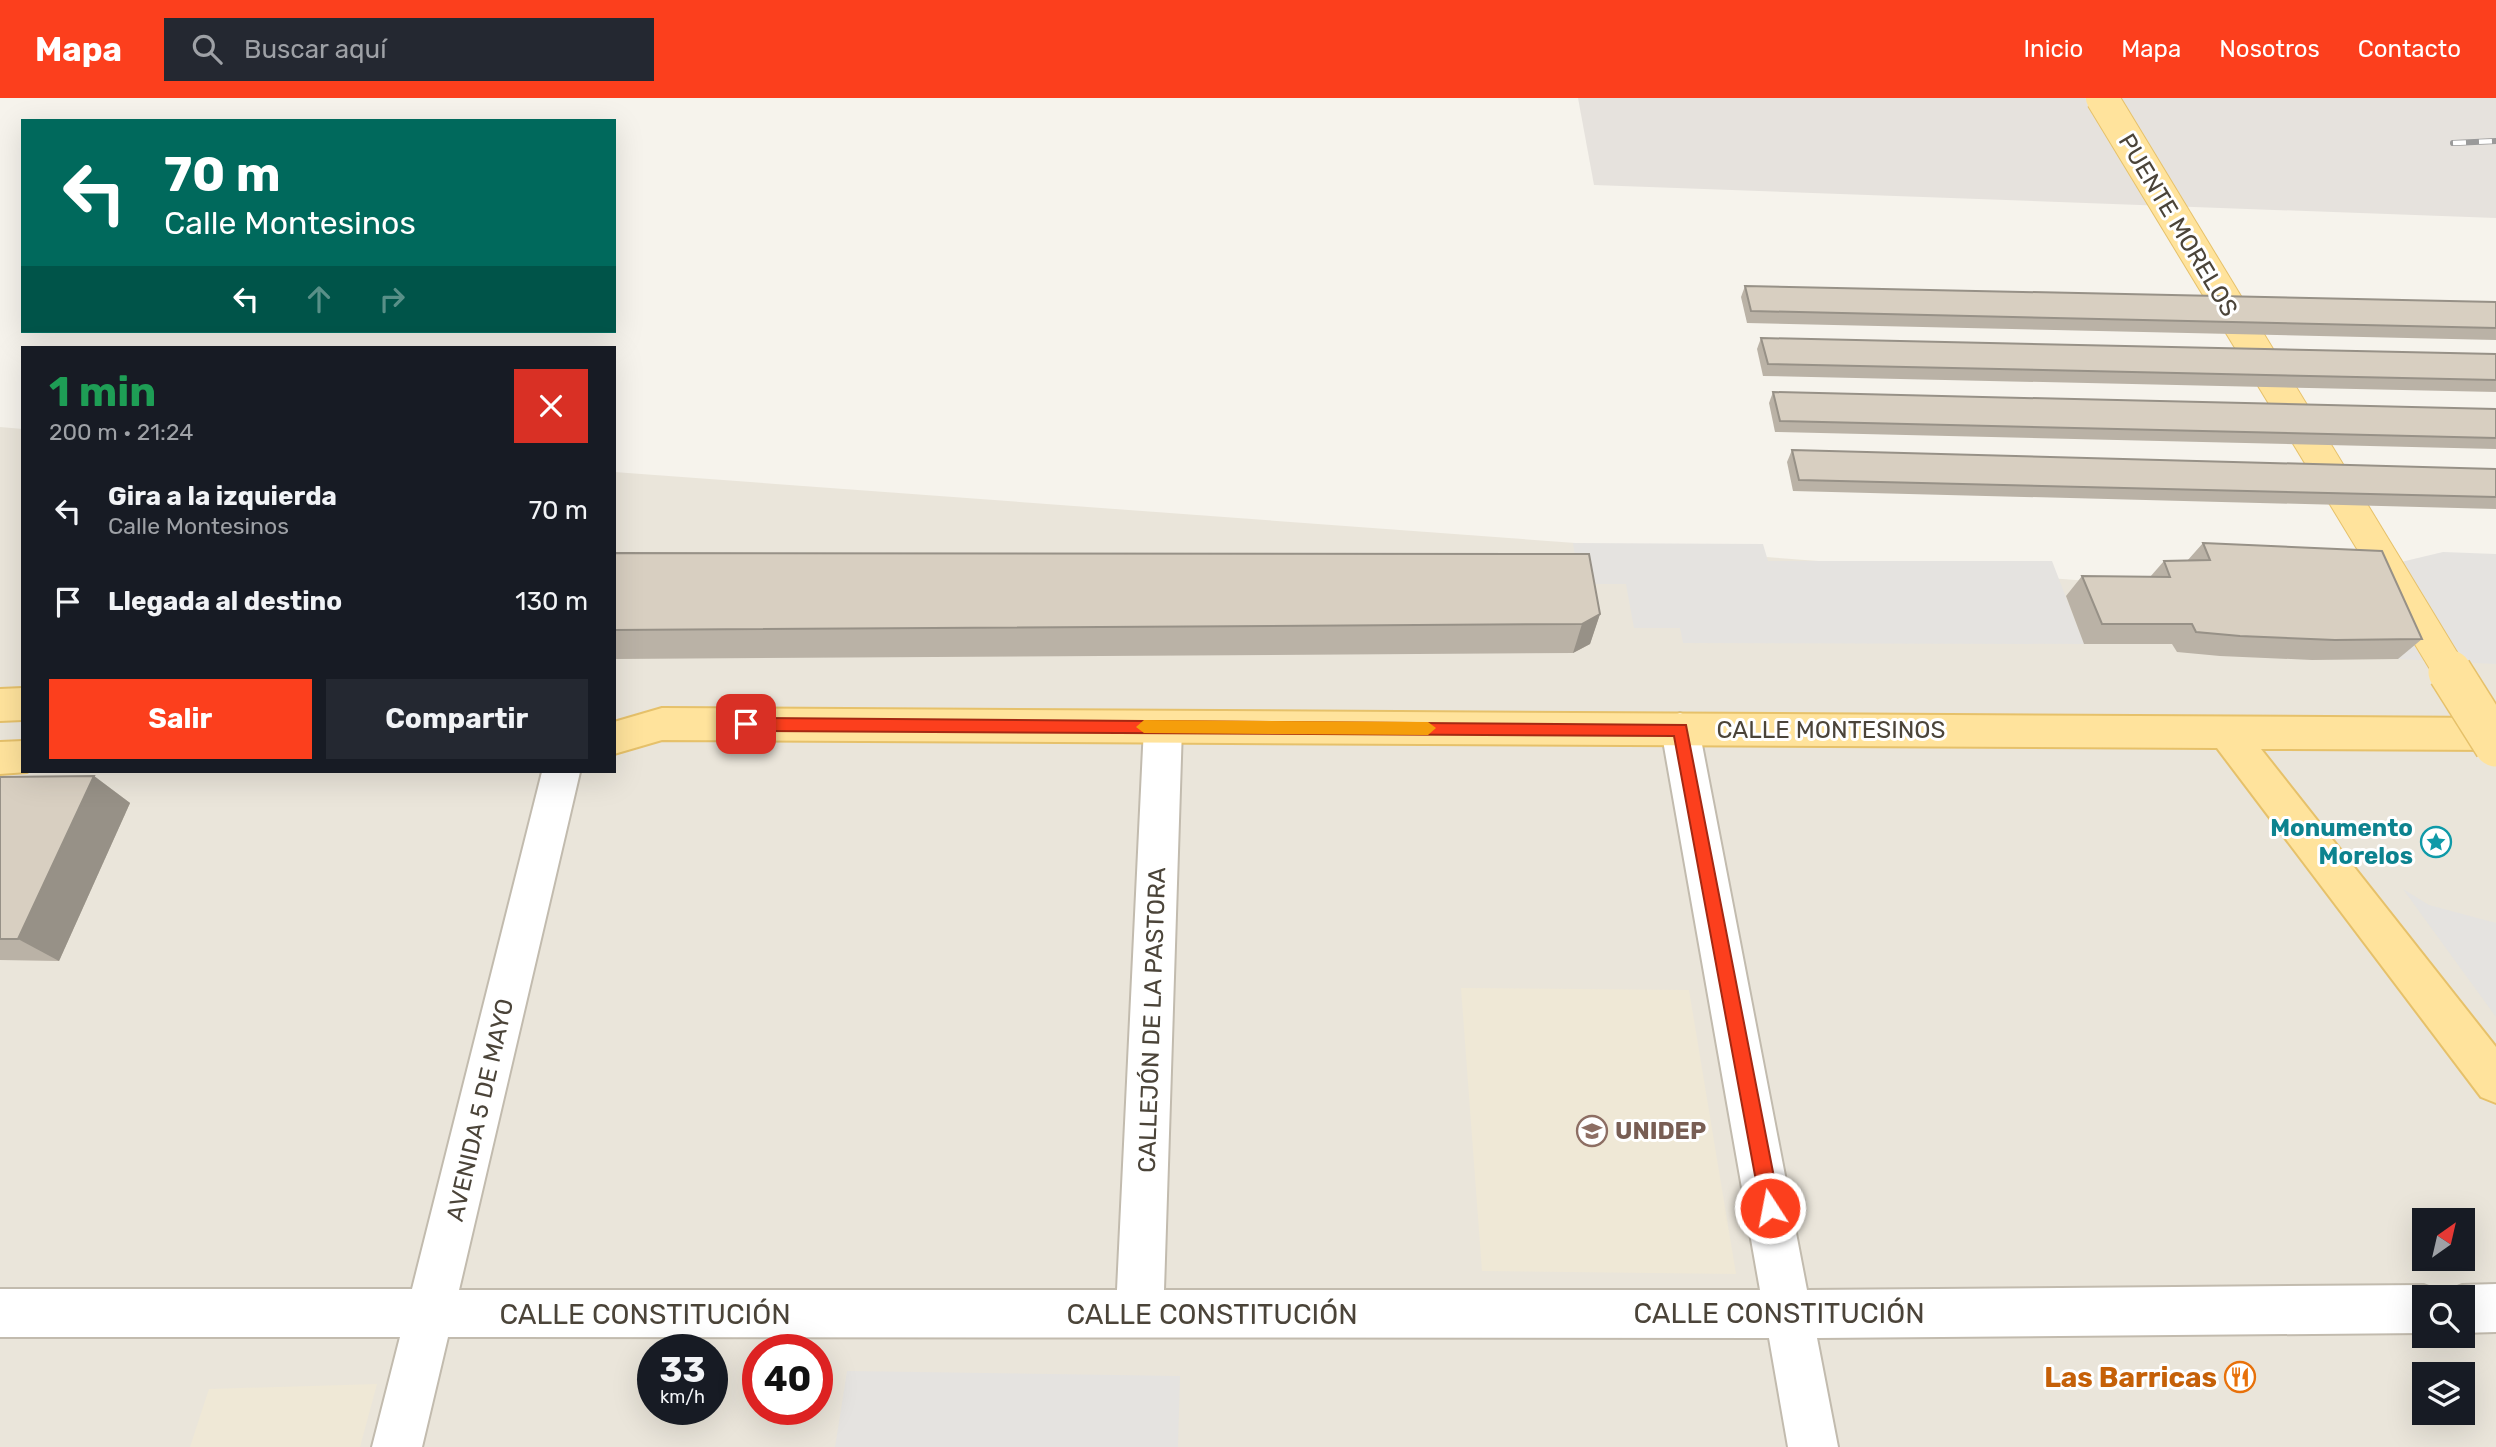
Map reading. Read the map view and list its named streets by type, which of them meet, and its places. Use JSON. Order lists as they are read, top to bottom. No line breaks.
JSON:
{"streets":{"main road":["PUENTE MORELOS","CALLE MONTESINOS"],"street":["CALLEJÓN DE LA PASTORA","AVENIDA 5 DE MAYO","CALLE CONSTITUCIÓN"]},"crossings":[["CALLE MONTESINOS","CALLEJÓN DE LA PASTORA"],["CALLEJÓN DE LA PASTORA","CALLE CONSTITUCIÓN"],["AVENIDA 5 DE MAYO","CALLE CONSTITUCIÓN"]],"places":{"place":["Monumento Morelos"],"school or university":["UNIDEP"],"restaurant":["Las Barricas"]},"north":"top right","page":{"header":"Mapa","search":"Buscar aquí","nav":["Inicio","Mapa","Nosotros","Contacto"],"turn":["70 m","Calle Montesinos"],"heading":["1 min","200 m · 21:24"],"list":[{"name":"Gira a la izquierda","note":"Calle Montesinos","value":"70 m"},{"name":"Llegada al destino","value":"130 m"}],"buttons":["Salir","Compartir"],"speed":"33 km/h","limit":"40"}}
